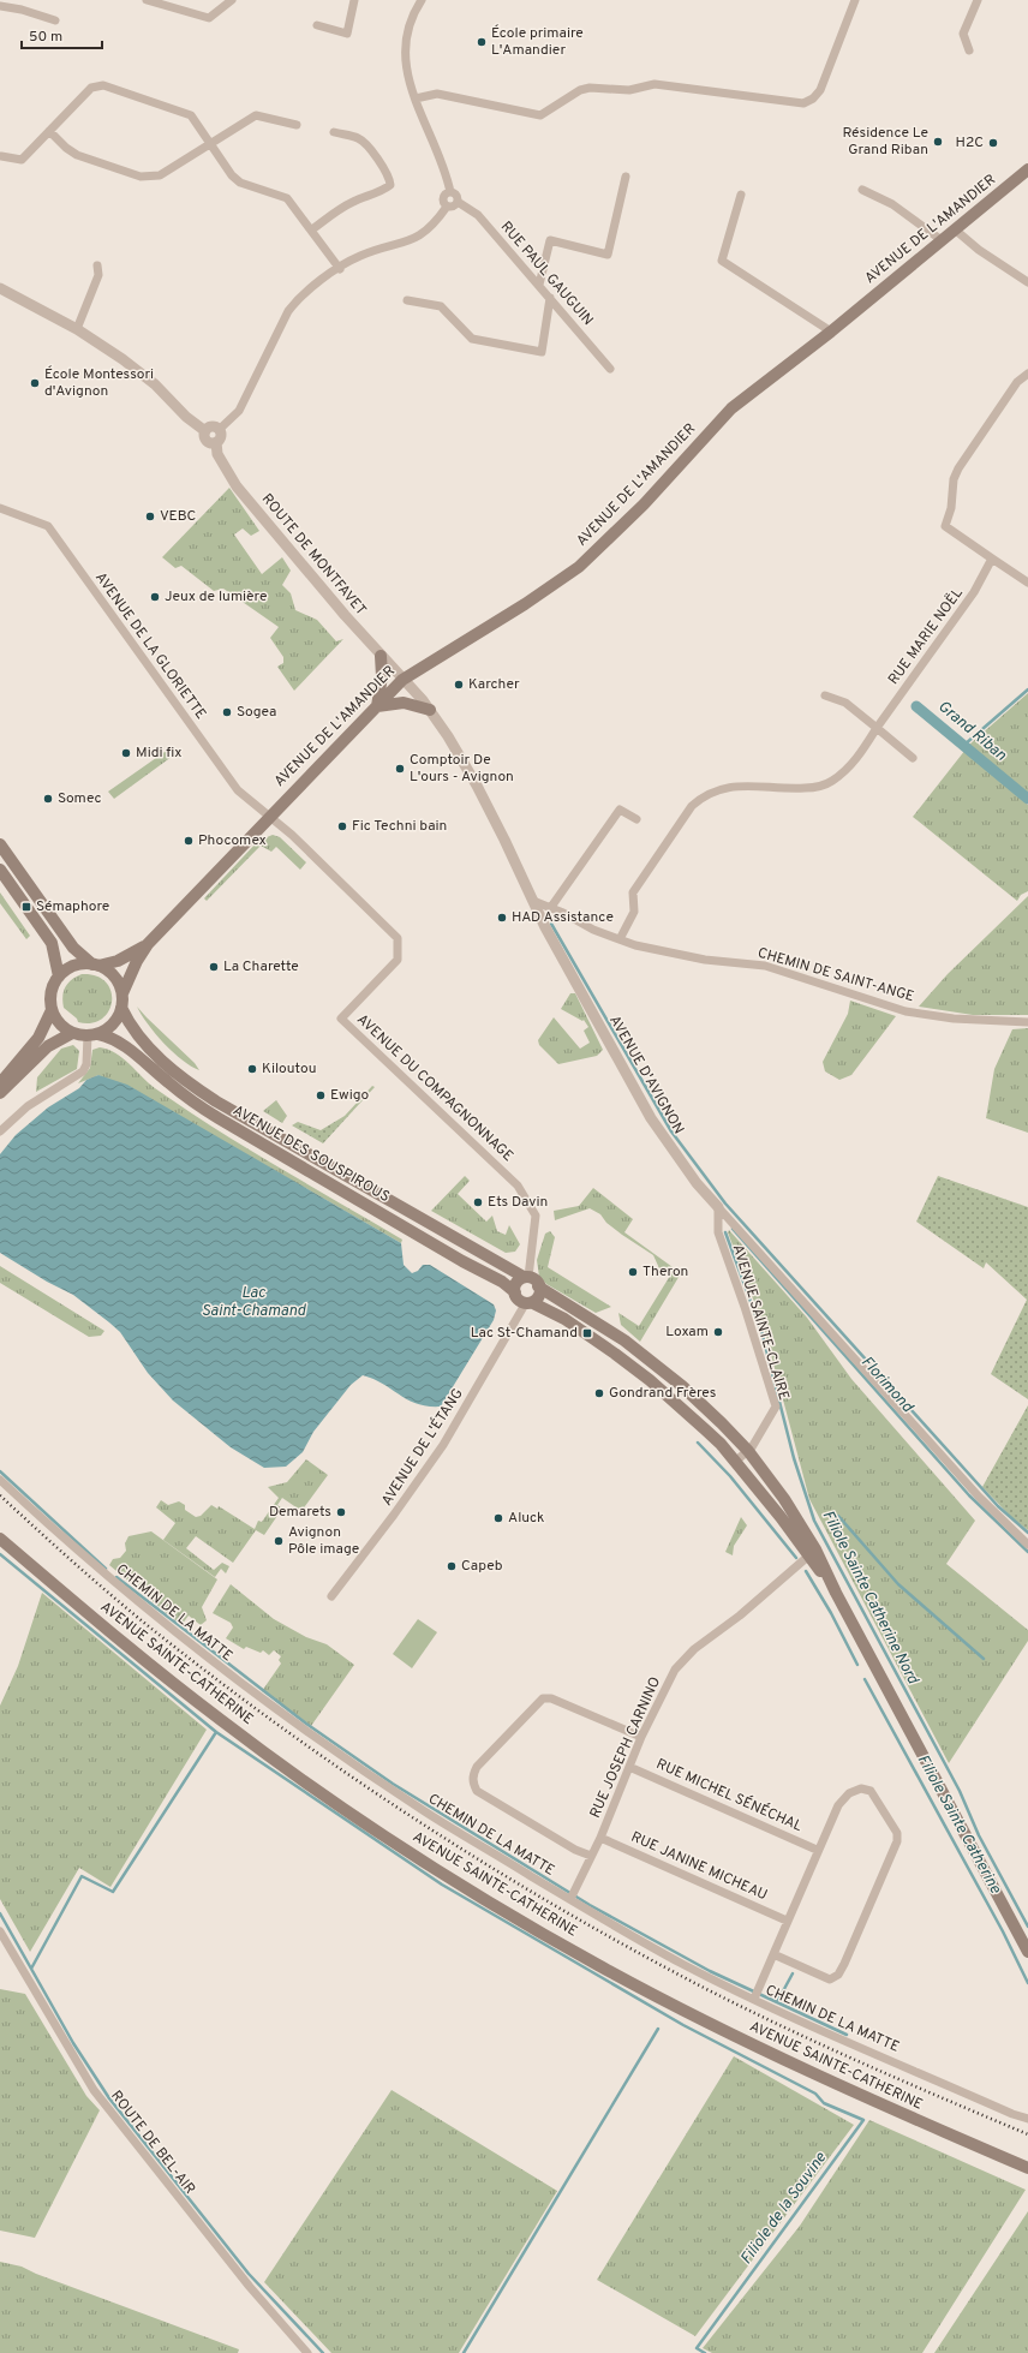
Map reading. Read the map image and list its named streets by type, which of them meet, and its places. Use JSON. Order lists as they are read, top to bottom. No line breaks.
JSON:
{"streets":{"main road":["AVENUE DE L'AMANDIER","AVENUE DES SOUSPIROUS","AVENUE SAINTE-CATHERINE"],"street":["RUE PAUL GAUGUIN","ROUTE DE MONTFAVET","RUE MARIE NOËL","AVENUE DE LA GLORIETTE","CHEMIN DE SAINT-ANGE","AVENUE D'AVIGNON","AVENUE DU COMPAGNONNAGE","AVENUE SAINTE-CLAIRE","AVENUE DE L'ÉTANG","CHEMIN DE LA MATTE","RUE JOSEPH CARNINO","RUE MICHEL SÉNÉCHAL","RUE JANINE MICHEAU","ROUTE DE BEL-AIR"]},"crossings":[["AVENUE DE L'AMANDIER","ROUTE DE MONTFAVET"],["AVENUE DE L'AMANDIER","AVENUE DE LA GLORIETTE"],["AVENUE DE L'AMANDIER","AVENUE D'AVIGNON"],["AVENUE DE L'AMANDIER","AVENUE DU COMPAGNONNAGE"],["AVENUE DE L'AMANDIER","AVENUE DES SOUSPIROUS"],["ROUTE DE MONTFAVET","AVENUE D'AVIGNON"],["RUE MARIE NOËL","CHEMIN DE SAINT-ANGE"],["AVENUE DE LA GLORIETTE","AVENUE DU COMPAGNONNAGE"],["CHEMIN DE SAINT-ANGE","AVENUE D'AVIGNON"],["AVENUE D'AVIGNON","AVENUE SAINTE-CLAIRE"],["AVENUE DU COMPAGNONNAGE","AVENUE DES SOUSPIROUS"],["AVENUE DU COMPAGNONNAGE","AVENUE DE L'ÉTANG"],["AVENUE DES SOUSPIROUS","AVENUE DE L'ÉTANG"],["CHEMIN DE LA MATTE","RUE JOSEPH CARNINO"],["RUE JOSEPH CARNINO","RUE MICHEL SÉNÉCHAL"],["RUE JOSEPH CARNINO","RUE JANINE MICHEAU"]],"water":["Grand Riban","Lac Saint-Chamand","Florimond","Filiole Sainte Catherine Nord","Filiole Sainte Catherine","Filiole de la Souvine"],"places":{"other":["École primaire L'Amandier","Résidence Le Grand Riban","H2C","École Montessori d'Avignon","VEBC","Jeux de lumière","Karcher","Sogea","Midi fix","Comptoir De L'ours - Avignon","Somec","Fic Techni bain","Phocomex","HAD Assistance","La Charette","Kiloutou","Ewigo","Ets Davin","Theron","Loxam","Gondrand Frères","Demarets","Aluck","Avignon Pôle image","Capeb"],"transit":["Sémaphore","Lac St-Chamand"]},"scale_bar":"50 m"}
